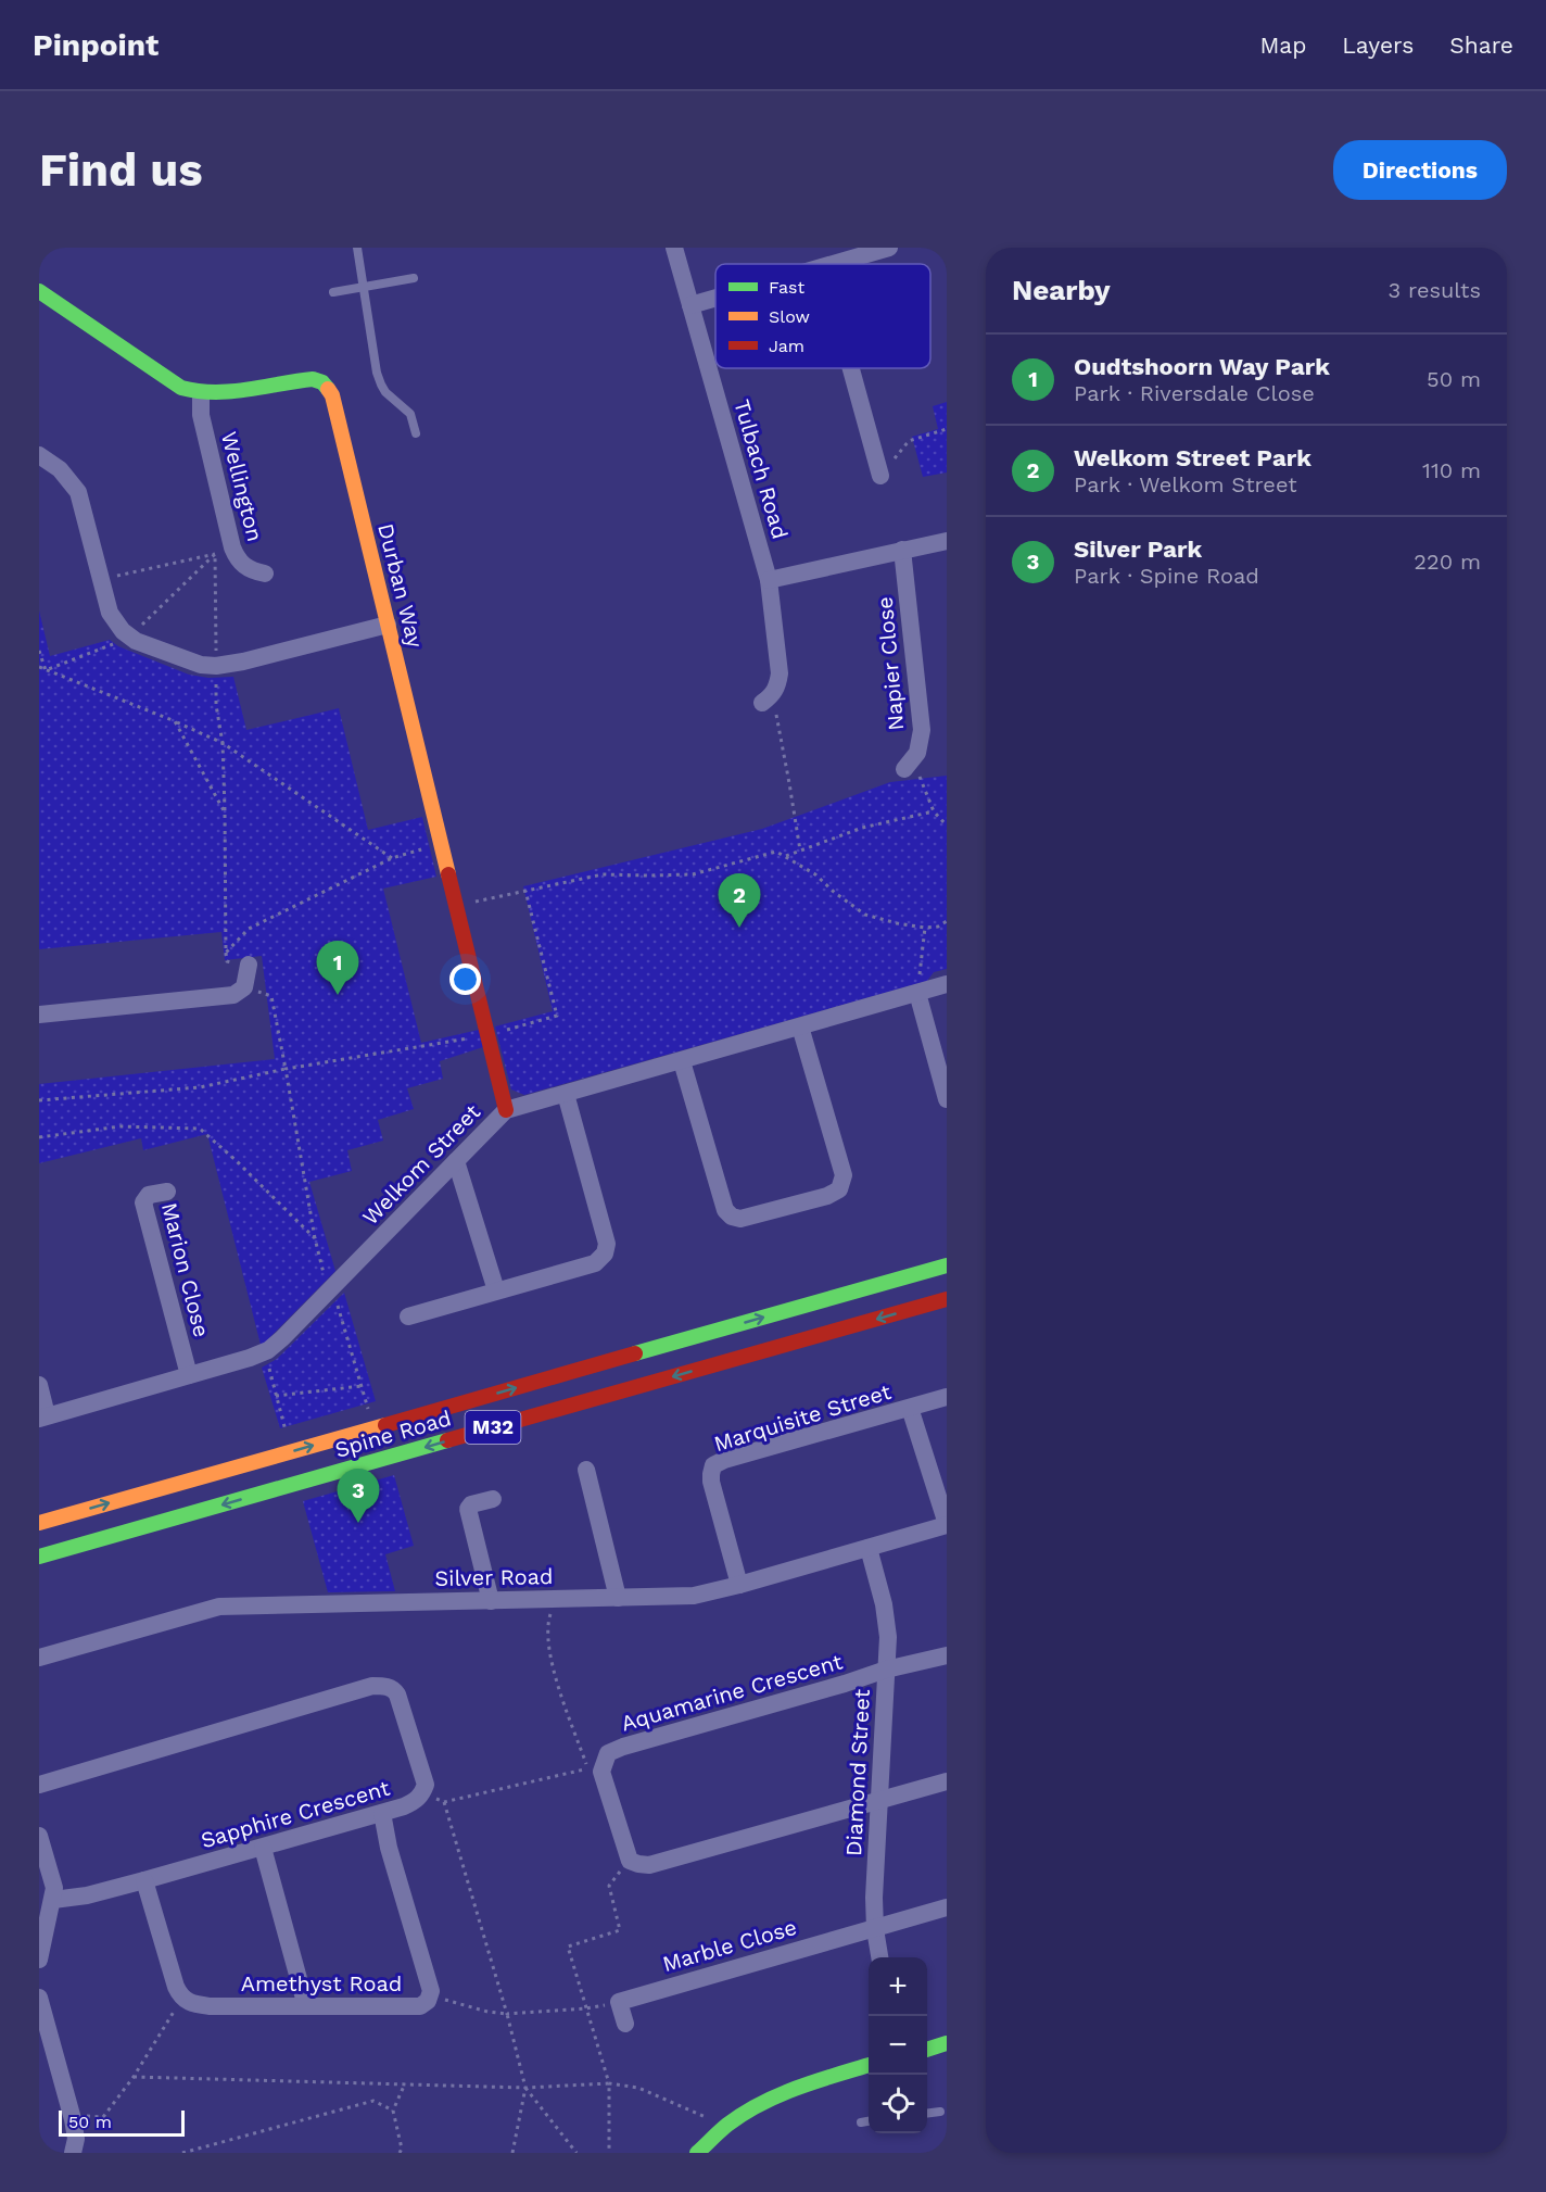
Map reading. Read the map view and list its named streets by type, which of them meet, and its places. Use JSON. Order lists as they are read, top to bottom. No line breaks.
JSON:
{"streets":{"main road":["Durban Way","M32","Spine Road"],"street":["Tulbach Road","Wellington","Napier Close","Welkom Street","Marion Close","Marquisite Street","Silver Road","Aquamarine Crescent","Diamond Street","Sapphire Crescent","Marble Close","Amethyst Road"]},"crossings":[["Wellington","Durban Way"],["Durban Way","Welkom Street"],["Welkom Street","Marion Close"],["Marquisite Street","Silver Road"],["Silver Road","Diamond Street"],["Aquamarine Crescent","Diamond Street"],["Diamond Street","Marble Close"],["Sapphire Crescent","Amethyst Road"]],"legend":["Fast","Slow","Jam"],"scale_bar":"50 m","page":{"header":"Pinpoint","nav":["Map","Layers","Share"],"buttons":"Directions","title":"Find us","heading":["Nearby","3 results"],"list":[{"mark":"1","name":"Oudtshoorn Way Park","note":"Park · Riversdale Close","value":"50 m"},{"mark":"2","name":"Welkom Street Park","note":"Park · Welkom Street","value":"110 m"},{"mark":"3","name":"Silver Park","note":"Park · Spine Road","value":"220 m"}],"pins":["2","1","3"],"map_buttons":["+","−"],"scale":"50 m"}}
